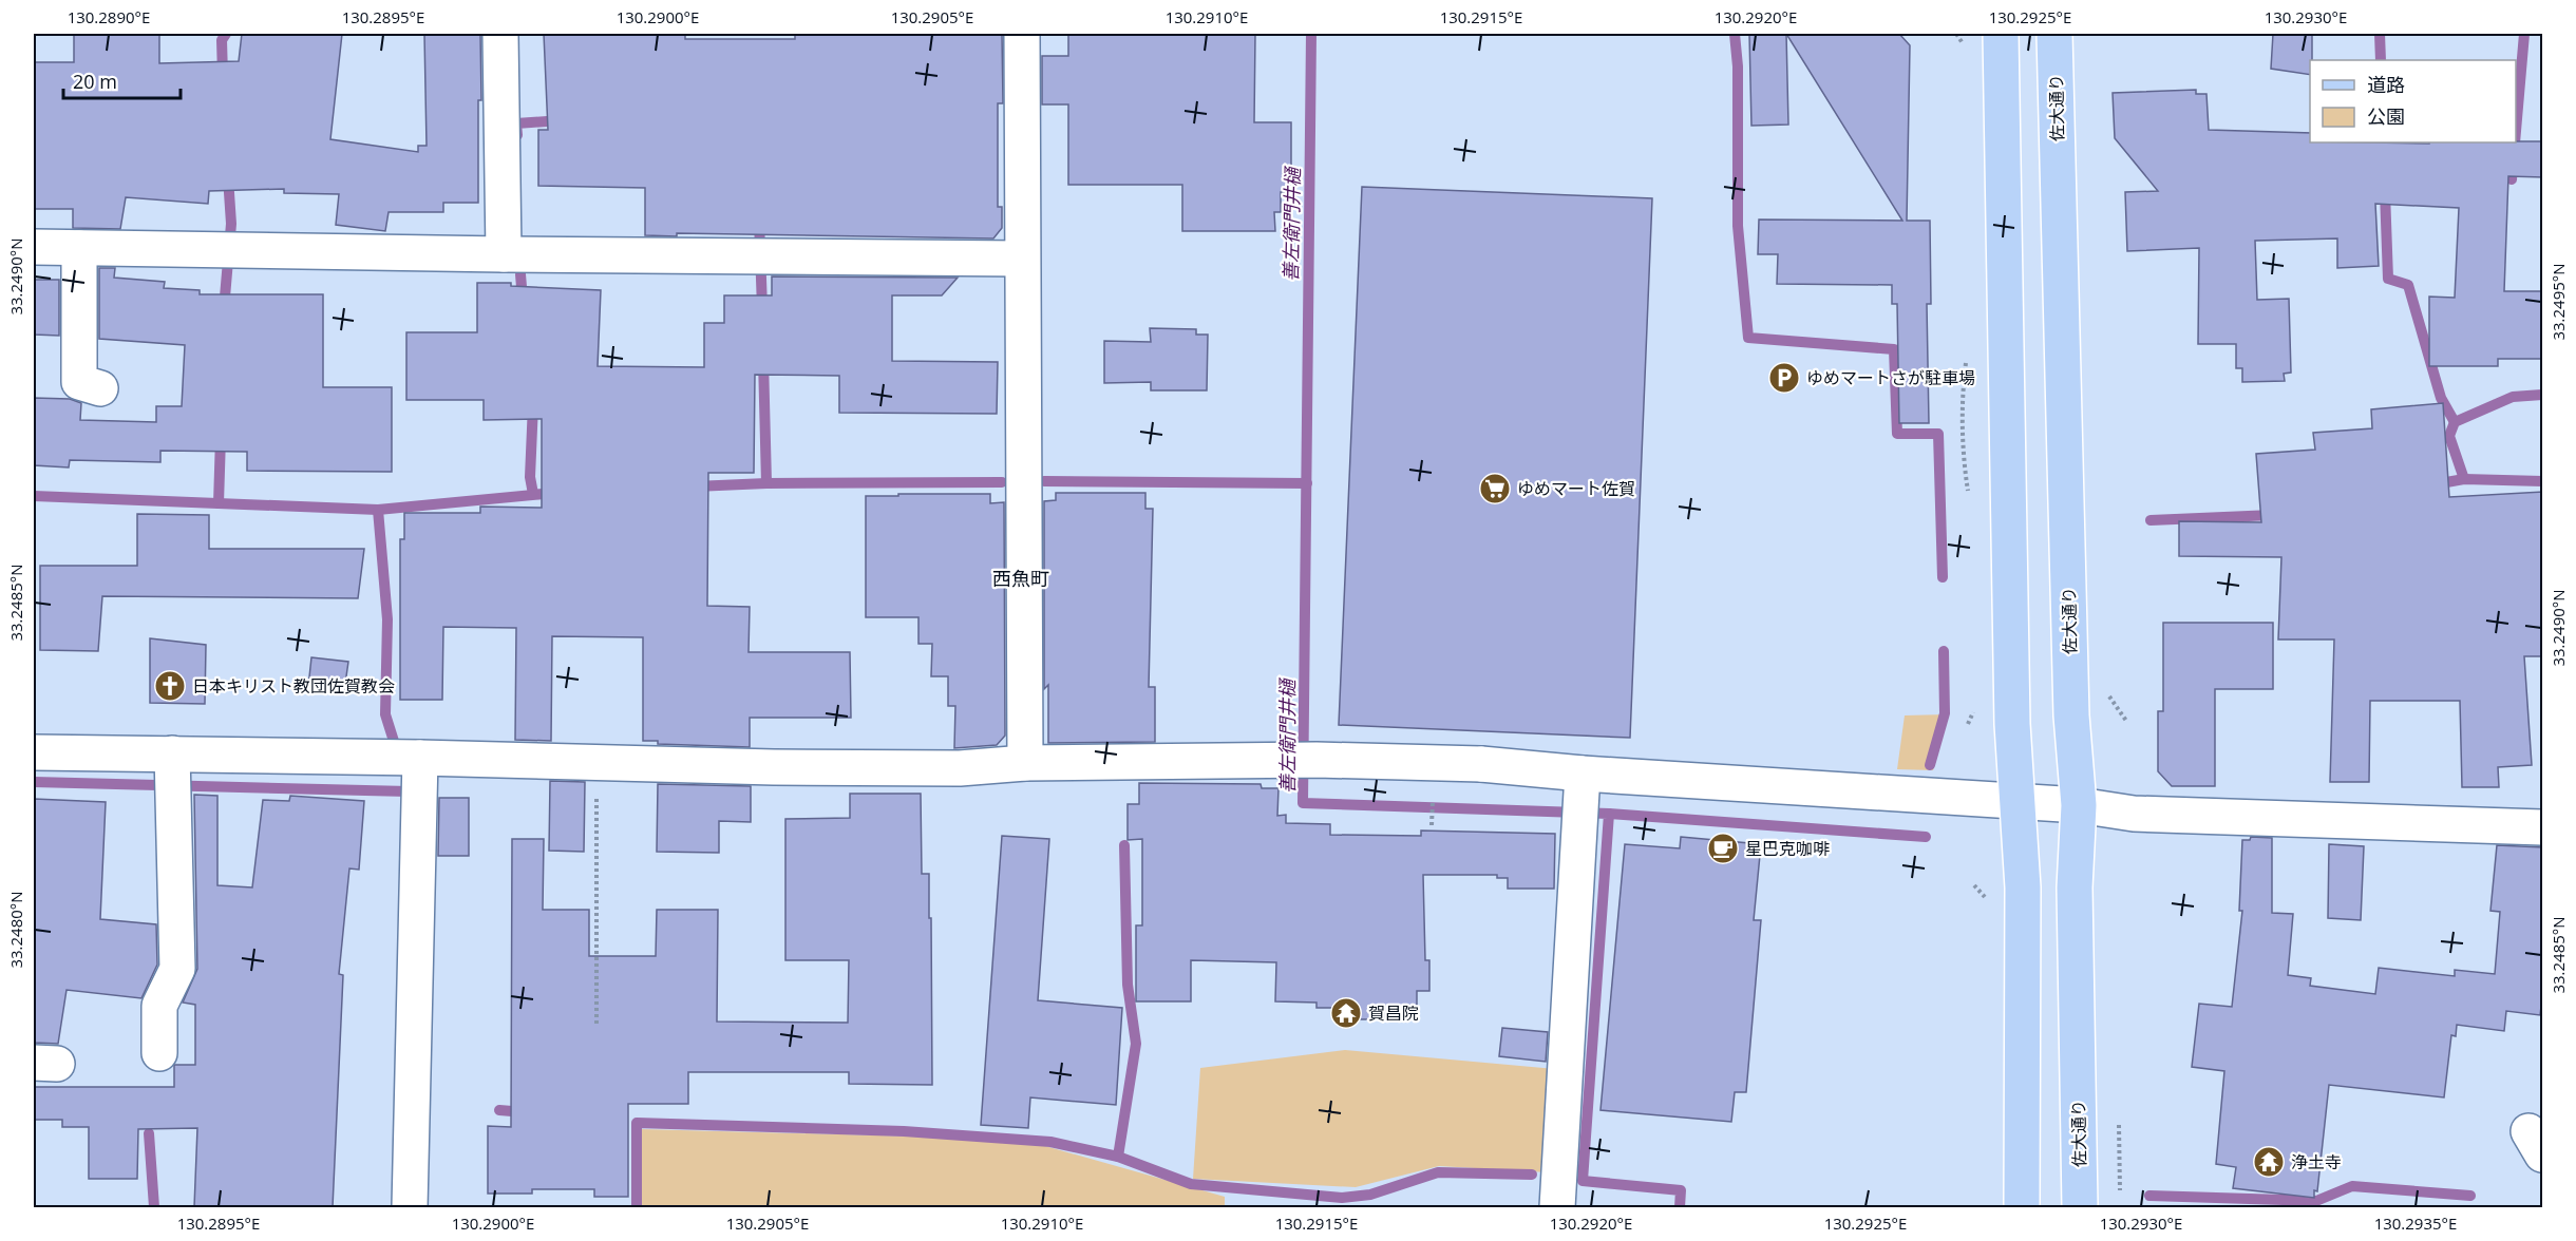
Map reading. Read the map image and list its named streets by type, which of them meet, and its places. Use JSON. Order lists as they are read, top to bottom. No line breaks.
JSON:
{"streets":{"main road":["佐大通り"]},"districts":["西魚町"],"water":["善左衛門井樋"],"places":{"parking":["ゆめマートさが駐車場"],"supermarket":["ゆめマート佐賀"],"church":["日本キリスト教団佐賀教会"],"cafe":["星巴克咖啡"],"temple":["賀昌院","浄土寺"]},"legend":["道路","公園"],"scale_bar":"20 m","coordinates":["130.2890°E","130.2895°E","130.2900°E","130.2905°E","130.2910°E","130.2915°E","130.2920°E","130.2925°E","130.2930°E","33.2490°N","33.2495°N","33.2485°N","33.2480°N","130.2935°E"]}
